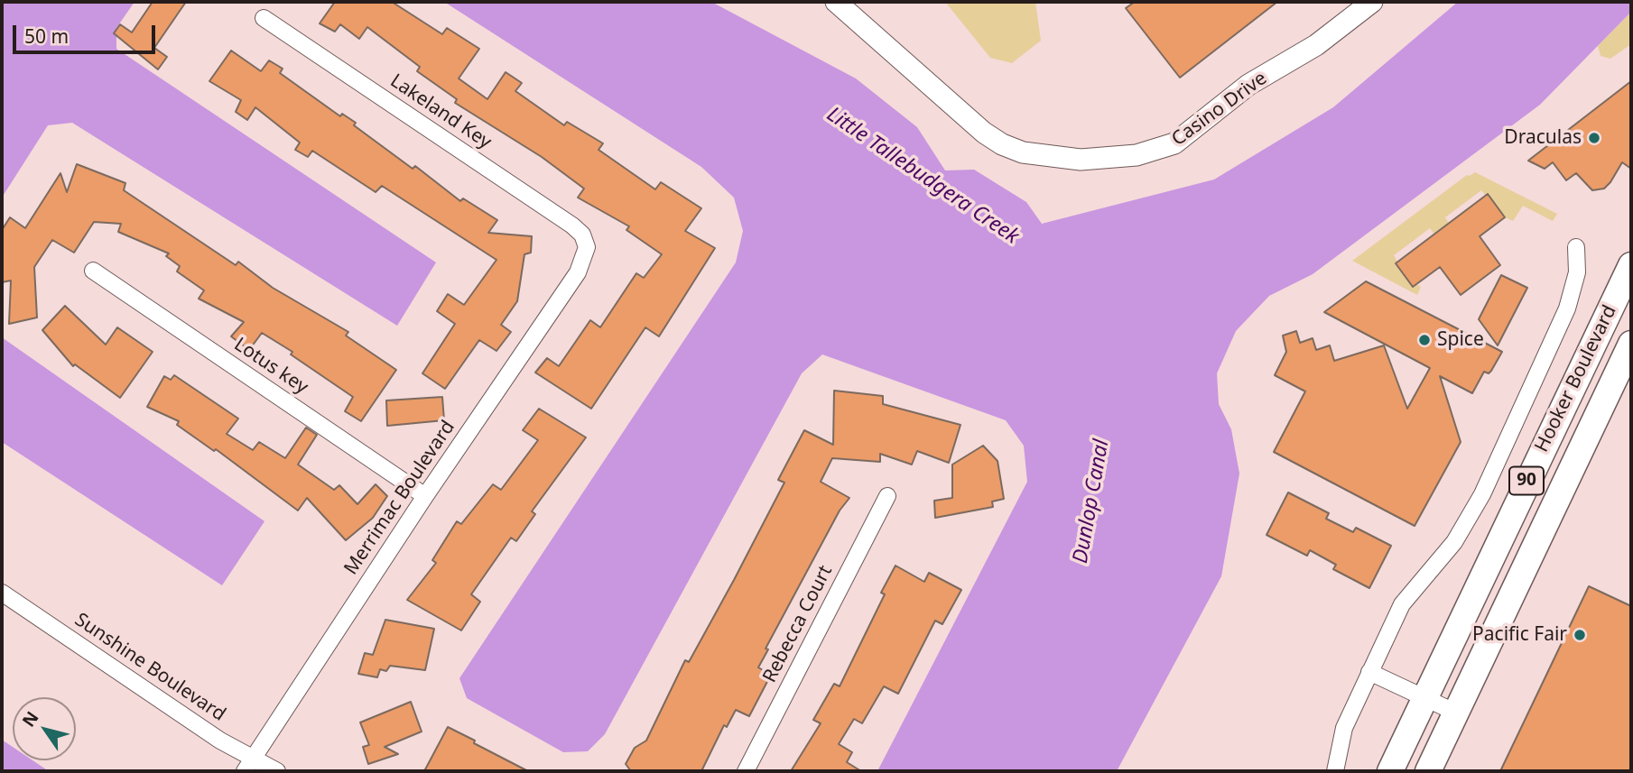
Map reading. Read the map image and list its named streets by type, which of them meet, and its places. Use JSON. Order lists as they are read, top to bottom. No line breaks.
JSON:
{"streets":{"main road":["Hooker Boulevard","90"],"street":["Casino Drive","Lakeland Key","Lotus key","Merrimac Boulevard","Rebecca Court","Sunshine Boulevard"]},"crossings":[["Lakeland Key","Merrimac Boulevard"],["Lotus key","Merrimac Boulevard"],["Merrimac Boulevard","Sunshine Boulevard"]],"water":["Little Tallebudgera Creek","Dunlop Canal"],"places":["Draculas","Spice","Pacific Fair"],"scale_bar":"50 m","north":"top left"}
